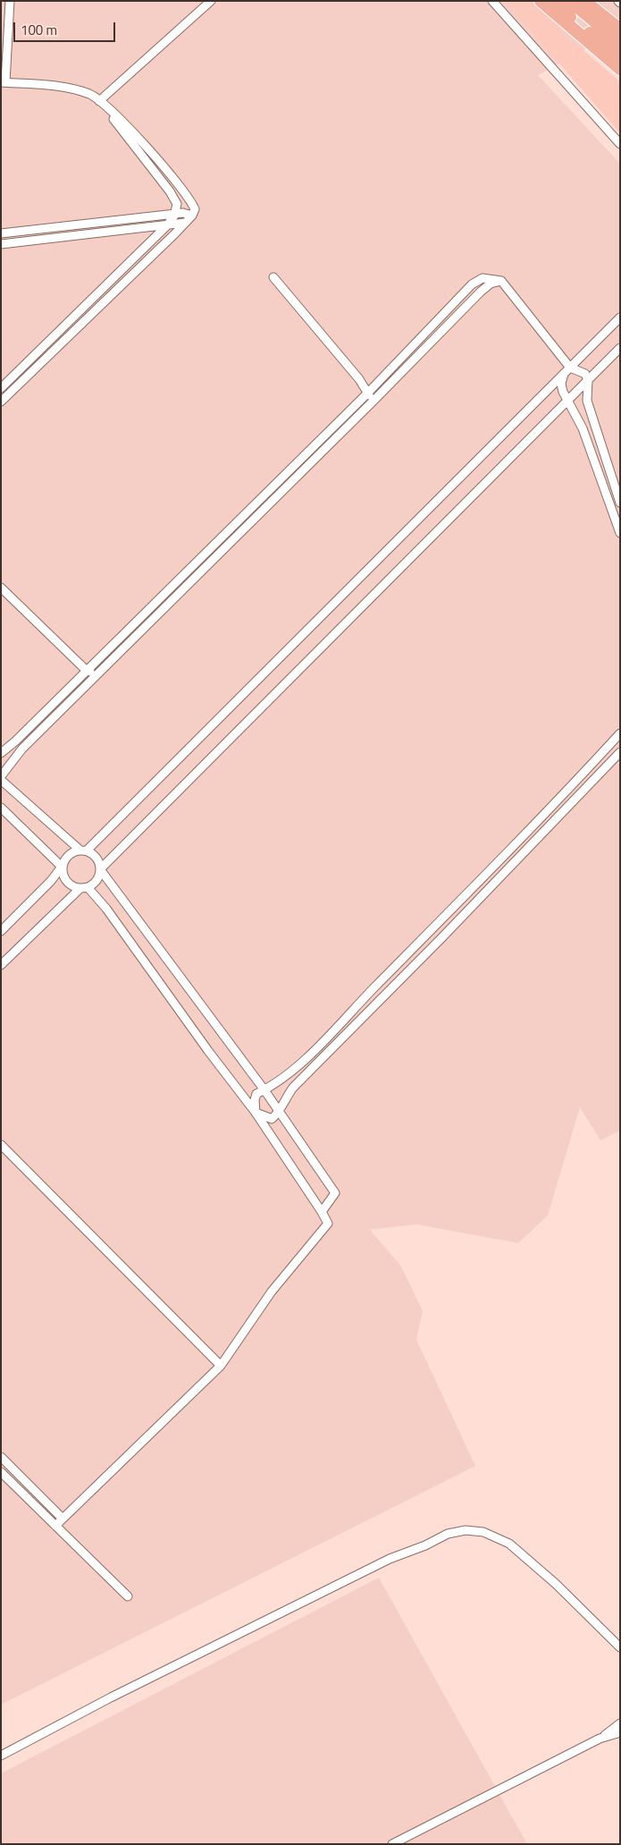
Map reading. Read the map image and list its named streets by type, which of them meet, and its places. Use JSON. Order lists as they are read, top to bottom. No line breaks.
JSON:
{"scale_bar":"100 m"}
